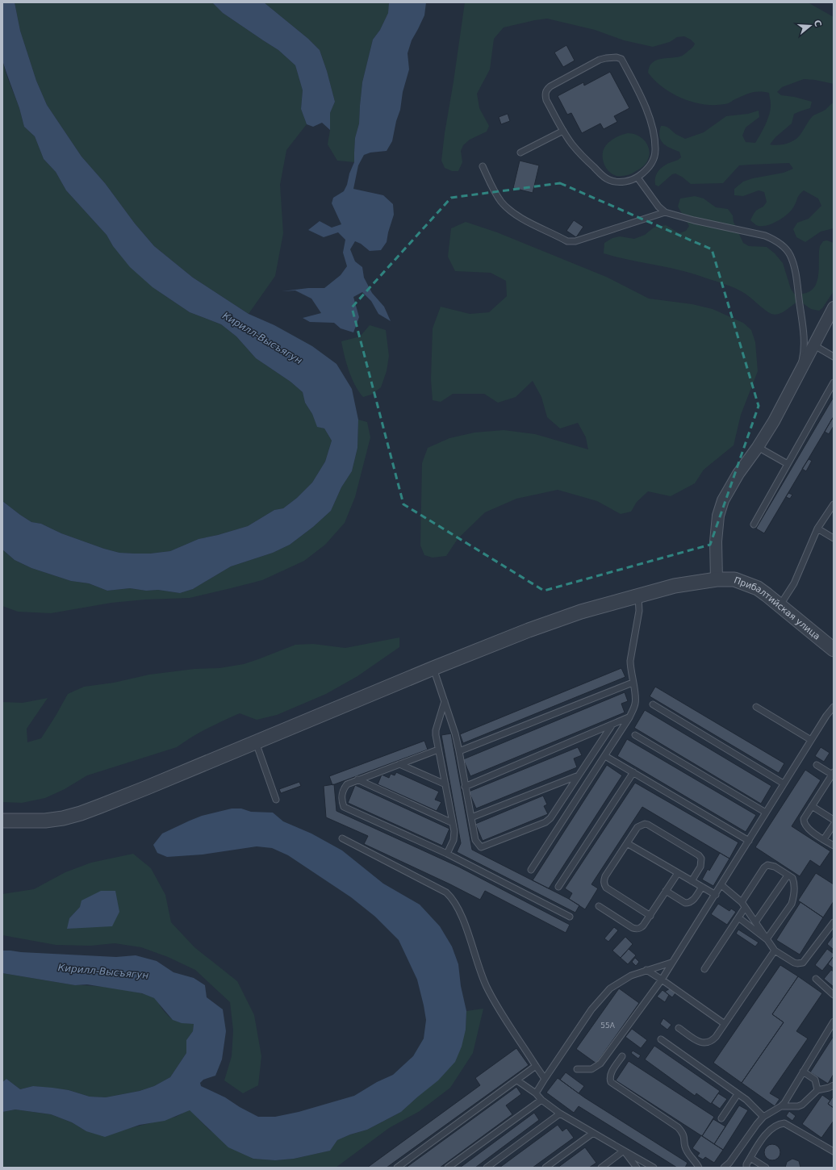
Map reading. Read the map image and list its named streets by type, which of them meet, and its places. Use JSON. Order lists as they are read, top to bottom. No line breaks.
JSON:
{"streets":{"street":["Прибалтийская улица"]},"water":["Кирилл-Высъягун"],"house_numbers":["55А"],"north":"right"}
